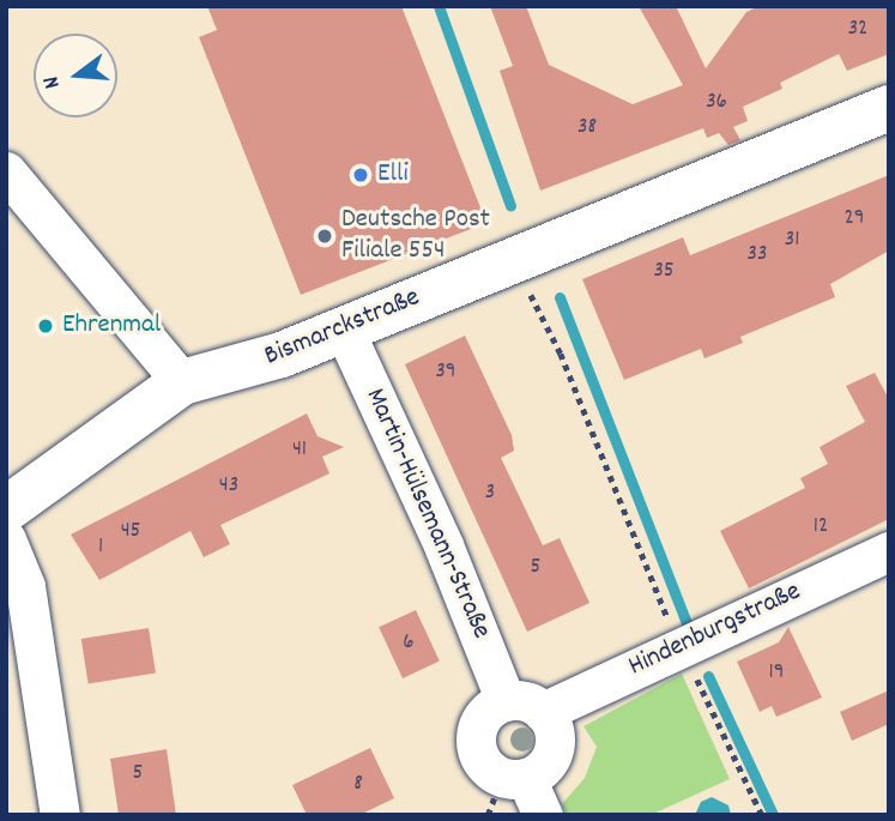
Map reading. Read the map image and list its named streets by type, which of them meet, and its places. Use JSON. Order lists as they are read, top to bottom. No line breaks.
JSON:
{"streets":{"main road":["Bismarckstraße"],"street":["Martin-Hülsemann-Straße","Hindenburgstraße"]},"crossings":[["Bismarckstraße","Martin-Hülsemann-Straße"],["Martin-Hülsemann-Straße","Hindenburgstraße"]],"places":["Elli","Deutsche Post Filiale 554","Ehrenmal"],"house_numbers":["32","36","38","29","31","33","35","39","41","43","3","12","45","1","5","6","19","5","8"],"north":"left"}
